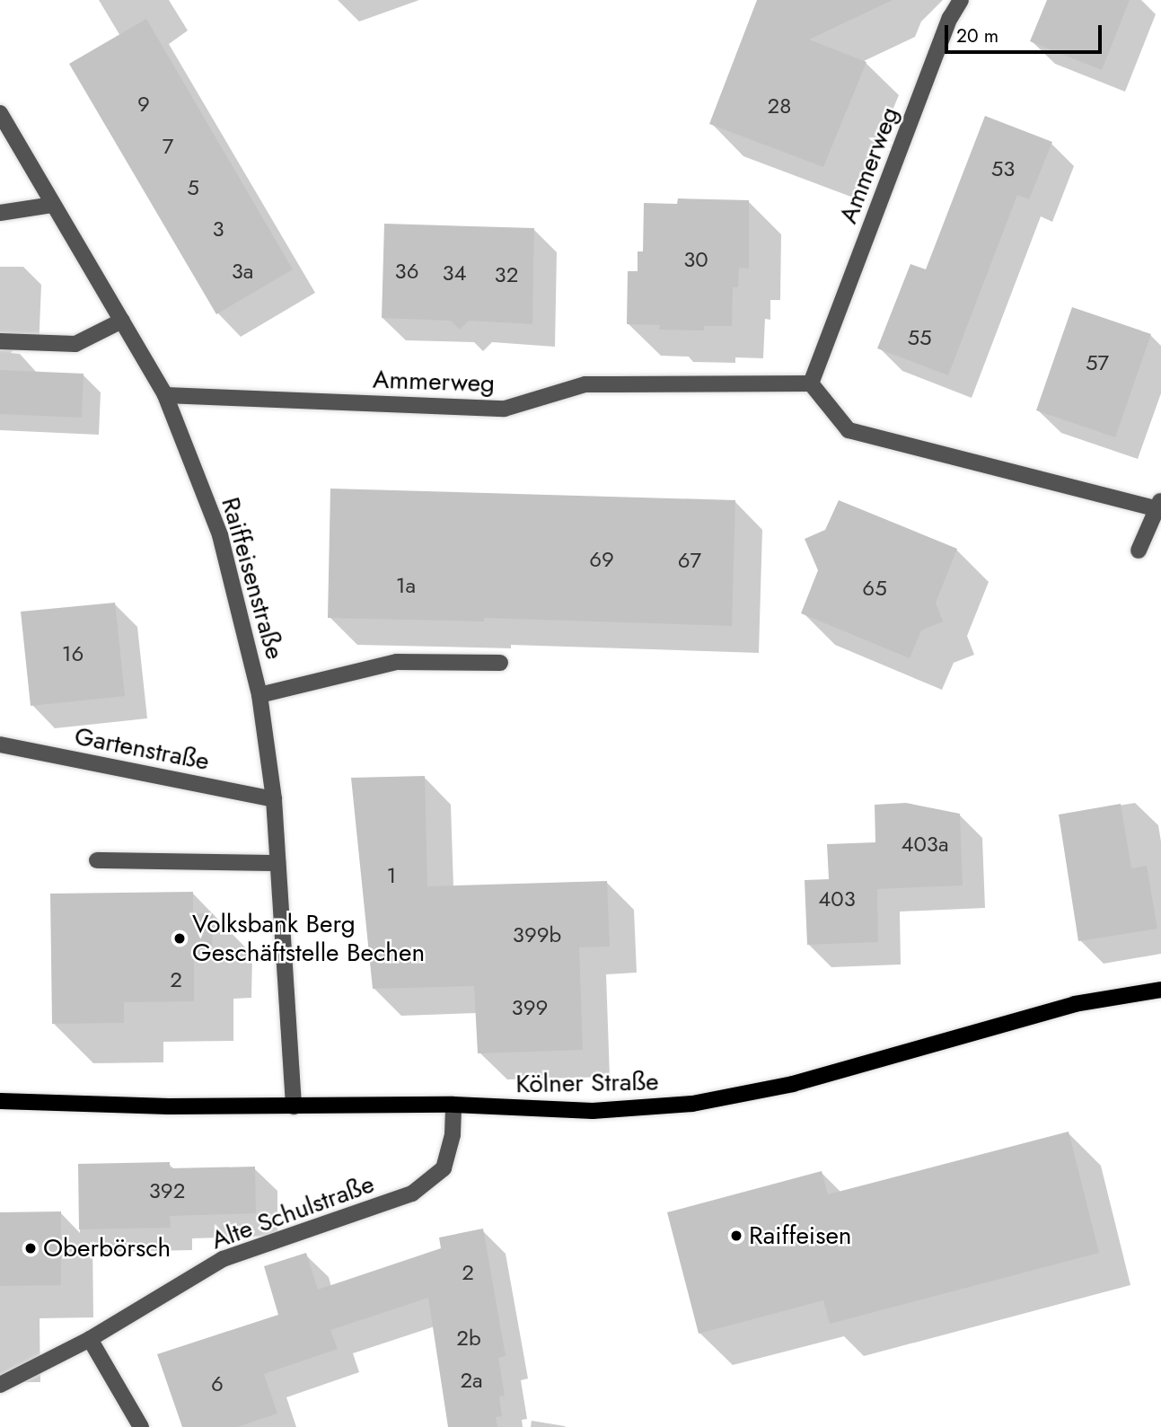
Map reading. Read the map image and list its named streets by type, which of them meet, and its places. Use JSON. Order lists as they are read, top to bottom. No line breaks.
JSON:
{"streets":{"main road":["Kölner Straße"],"street":["Ammerweg","Raiffeisenstraße","Gartenstraße","Alte Schulstraße"]},"crossings":[["Ammerweg","Raiffeisenstraße"],["Raiffeisenstraße","Gartenstraße"],["Raiffeisenstraße","Kölner Straße"],["Kölner Straße","Alte Schulstraße"]],"places":["Volksbank Berg Geschäftstelle Bechen","Raiffeisen","Oberbörsch"],"house_numbers":["9","28","7","53","5","3","30","3a","36","34","32","55","57","69","67","1a","65","16","403a","1","403","399b","2","399","392","2","2b","2a","6"],"scale_bar":"20 m"}
